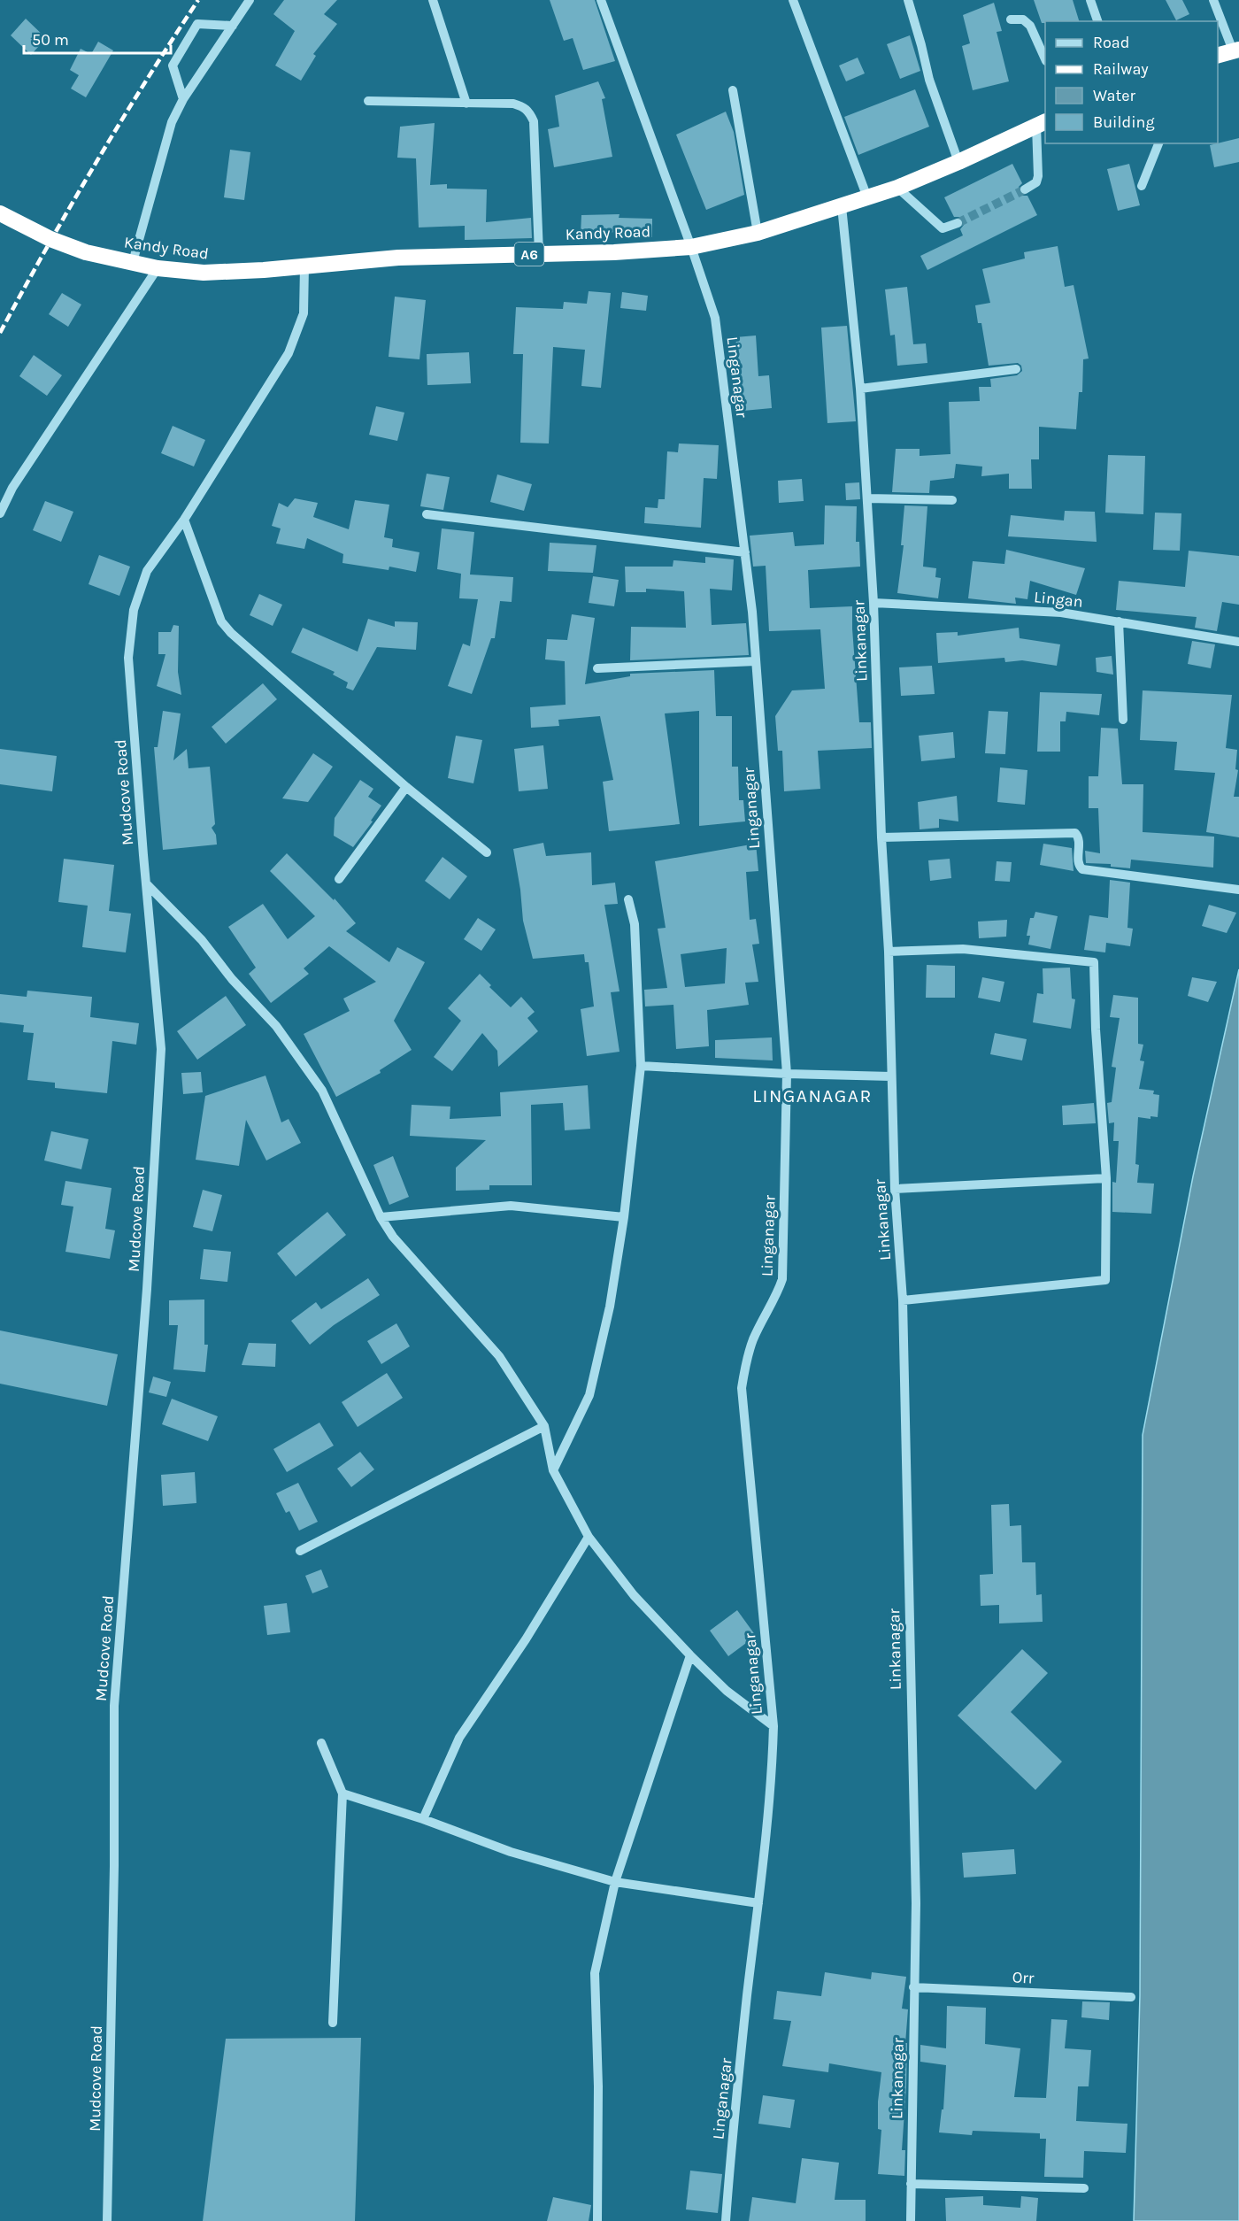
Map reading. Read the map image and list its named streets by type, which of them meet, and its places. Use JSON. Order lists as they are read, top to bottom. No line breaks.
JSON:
{"streets":{"highway":["Kandy Road","A6"],"street":["Linganagar","Lingan","Linkanagar","Mudcove Road","Orr"]},"crossings":[["Kandy Road","Linganagar"],["Kandy Road","Linkanagar"],["Kandy Road","Mudcove Road"],["Lingan","Linkanagar"],["Linkanagar","Orr"]],"districts":["LINGANAGAR"],"legend":["Road","Railway","Water","Building"],"scale_bar":"50 m"}
